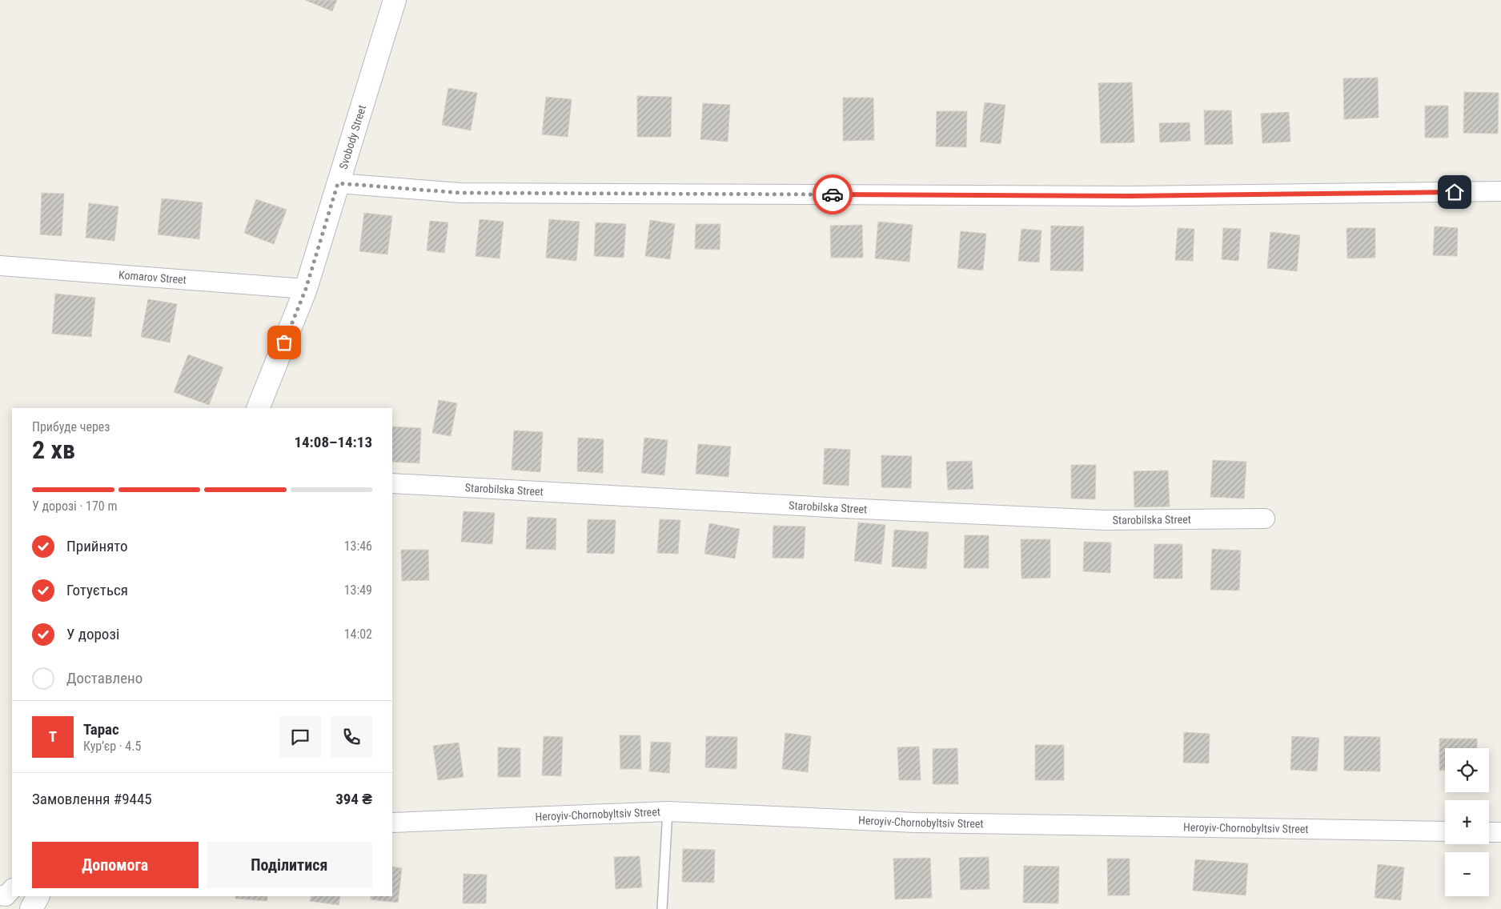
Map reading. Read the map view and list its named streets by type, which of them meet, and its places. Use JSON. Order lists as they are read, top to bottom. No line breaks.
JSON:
{"streets":{"street":["Svobody Street","Komarov Street","Starobilska Street","Heroyiv-Chornobyltsiv Street"]},"crossings":[["Svobody Street","Komarov Street"]],"page":{"heading":["2 хв","Прибуде через","14:08–14:13"],"panel":["Тарас","Кур’єр · 4.5","Замовлення #9445","394 ₴"],"bar":"У дорозі · 170 m","list":[["Прийнято","13:46"],["Готується","13:49"],["У дорозі","14:02"],"Доставлено"],"round":"Т","map_buttons":["+","−"],"buttons":["Допомога","Поділитися"]}}
